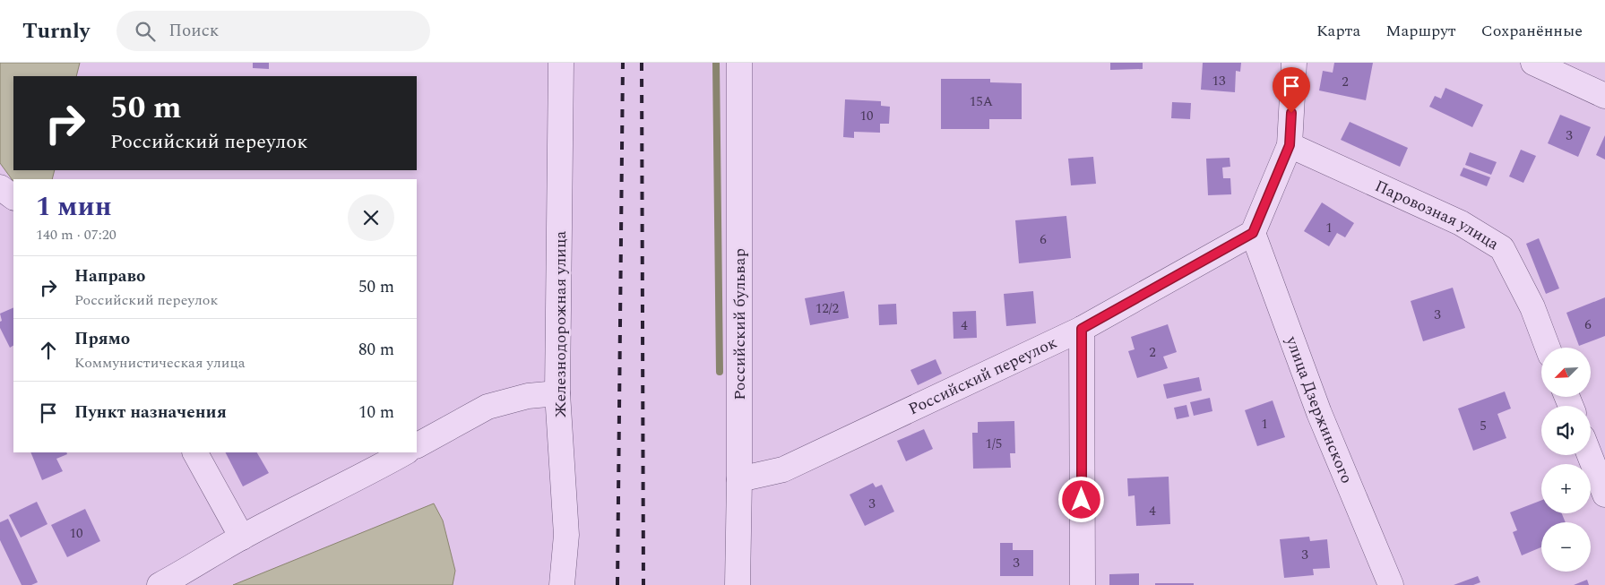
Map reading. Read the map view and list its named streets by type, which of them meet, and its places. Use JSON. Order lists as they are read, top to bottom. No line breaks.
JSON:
{"streets":{"street":["Паровозная улица","Железнодорожная улица","Российский бульвар","Российский переулок","улица Дзержинского"]},"crossings":[["Российский бульвар","Российский переулок"],["Российский переулок","улица Дзержинского"]],"house_numbers":["13","2","15А","10","3","1","6","12/2","3","6","4","2","1","5","1/5","3","4","10","3","3"],"north":"bottom left","page":{"header":"Turnly","search":"Поиск","nav":["Карта","Маршрут","Сохранённые"],"turn":["50 m","Российский переулок"],"heading":["1 мин","140 m · 07:20"],"list":[{"name":"Направо","note":"Российский переулок","value":"50 m"},{"name":"Прямо","note":"Коммунистическая улица","value":"80 m"},{"name":"Пункт назначения","value":"10 m"}],"map_buttons":["+","−"]}}
